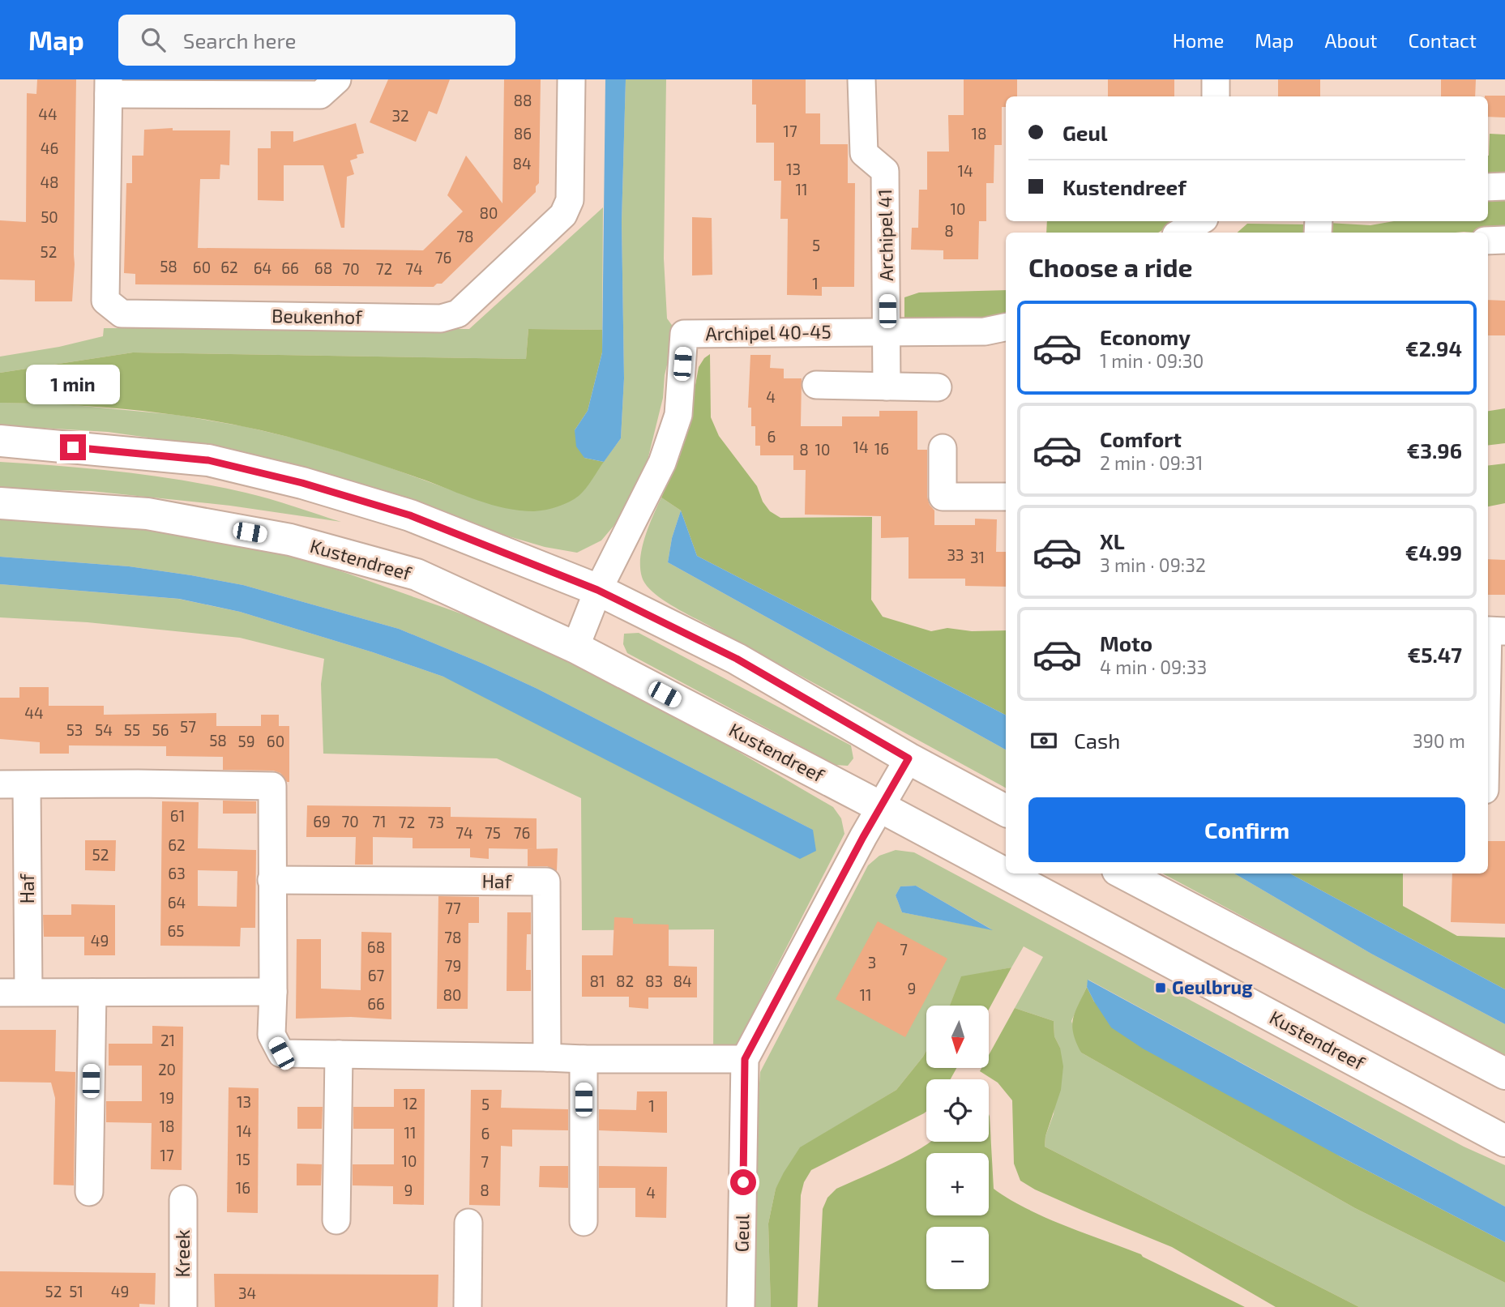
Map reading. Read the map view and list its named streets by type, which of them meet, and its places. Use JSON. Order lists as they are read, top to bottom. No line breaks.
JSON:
{"streets":{"main road":["Kustendreef"],"street":["Archipel 41","Beukenhof","Archipel 40-45","Haf","Geul","Kreek"]},"crossings":[["Archipel 41","Archipel 40-45"],["Kustendreef","Geul"]],"places":{"transit":["Geulbrug"]},"house_numbers":["88","44","32","17","86","18","46","84","13","14","48","11","10","80","50","8","78","5","52","76","58","60","62","64","66","68","70","72","74","1","4","6","14","16","8","10","33","31","44","57","53","54","55","56","58","59","60","61","69","70","71","72","73","74","75","76","62","52","63","64","77","65","78","49","68","7","3","79","67","81","82","83","84","9","80","11","66","21","20","19","13","12","5","1","18","14","11","6","17","15","10","7","16","9","8","4","52","51","49","34"],"north":"bottom","page":{"header":"Map","search":"Search here","nav":["Home","Map","About","Contact"],"banner":["Geul","Kustendreef"],"heading":"Choose a ride","list":[{"name":"Economy","note":"1 min · 09:30","value":"€2.94"},{"name":"Comfort","note":"2 min · 09:31","value":"€3.96"},{"name":"XL","note":"3 min · 09:32","value":"€4.99"},{"name":"Moto","note":"4 min · 09:33","value":"€5.47"}],"bubble":"1 min","pay":["Cash","390 m"],"buttons":"Confirm","map_buttons":["+","−"]}}
